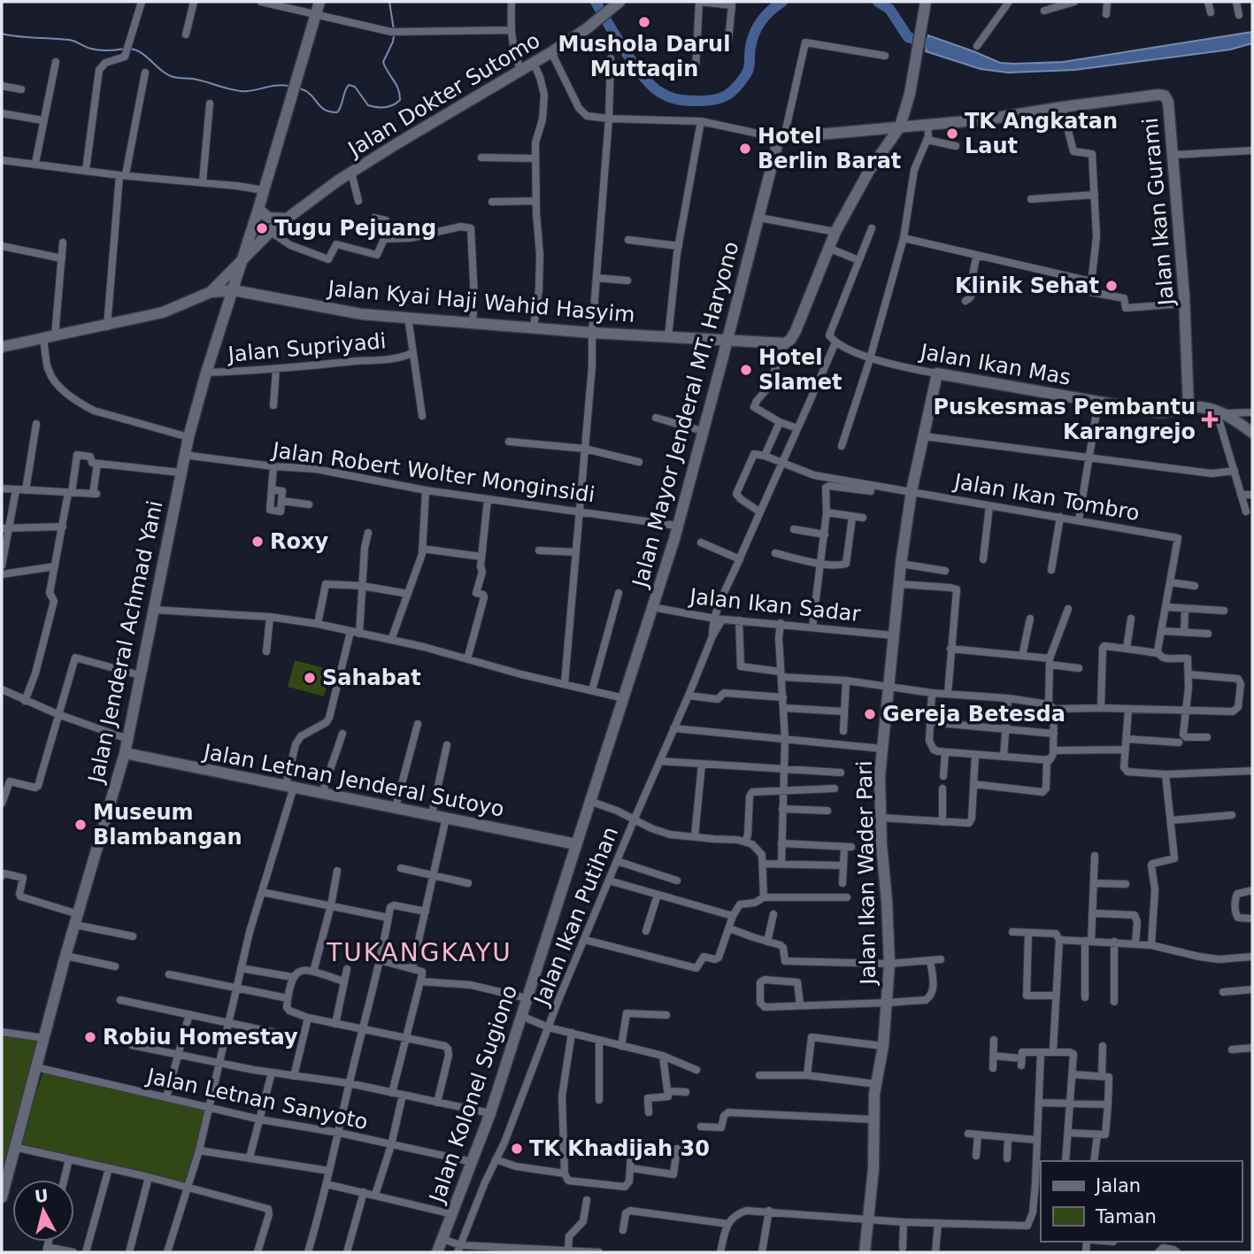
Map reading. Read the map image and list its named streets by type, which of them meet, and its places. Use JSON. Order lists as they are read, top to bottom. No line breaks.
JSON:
{"streets":{"main road":["Jalan Dokter Sutomo","Jalan Ikan Gurami","Jalan Kyai Haji Wahid Hasyim","Jalan Ikan Mas","Jalan Mayor Jenderal MT. Haryono","Jalan Jenderal Achmad Yani","Jalan Letnan Jenderal Sutoyo","Jalan Ikan Wader Pari","Jalan Kolonel Sugiono"],"street":["Jalan Supriyadi","Jalan Robert Wolter Monginsidi","Jalan Ikan Tombro","Jalan Ikan Sadar","Jalan Ikan Putihan","Jalan Letnan Sanyoto"]},"crossings":[["Jalan Dokter Sutomo","Jalan Kyai Haji Wahid Hasyim"],["Jalan Dokter Sutomo","Jalan Jenderal Achmad Yani"],["Jalan Ikan Gurami","Jalan Ikan Mas"],["Jalan Ikan Gurami","Jalan Mayor Jenderal MT. Haryono"],["Jalan Kyai Haji Wahid Hasyim","Jalan Supriyadi"],["Jalan Kyai Haji Wahid Hasyim","Jalan Mayor Jenderal MT. Haryono"],["Jalan Kyai Haji Wahid Hasyim","Jalan Jenderal Achmad Yani"],["Jalan Supriyadi","Jalan Jenderal Achmad Yani"],["Jalan Ikan Mas","Jalan Ikan Wader Pari"],["Jalan Ikan Mas","Jalan Ikan Putihan"],["Jalan Mayor Jenderal MT. Haryono","Jalan Robert Wolter Monginsidi"],["Jalan Mayor Jenderal MT. Haryono","Jalan Ikan Sadar"],["Jalan Mayor Jenderal MT. Haryono","Jalan Kolonel Sugiono"],["Jalan Robert Wolter Monginsidi","Jalan Jenderal Achmad Yani"],["Jalan Ikan Tombro","Jalan Ikan Wader Pari"],["Jalan Ikan Tombro","Jalan Ikan Putihan"],["Jalan Ikan Sadar","Jalan Ikan Wader Pari"],["Jalan Ikan Sadar","Jalan Ikan Putihan"],["Jalan Jenderal Achmad Yani","Jalan Letnan Jenderal Sutoyo"],["Jalan Jenderal Achmad Yani","Jalan Letnan Sanyoto"],["Jalan Letnan Jenderal Sutoyo","Jalan Kolonel Sugiono"],["Jalan Kolonel Sugiono","Jalan Letnan Sanyoto"]],"districts":["TUKANGKAYU"],"places":{"other":["Mushola Darul Muttaqin","TK Angkatan Laut","Hotel Berlin Barat","Tugu Pejuang","Klinik Sehat","Hotel Slamet","Roxy","Sahabat","Gereja Betesda","Museum Blambangan","Robiu Homestay","TK Khadijah 30"],"health":["Puskesmas Pembantu Karangrejo"]},"legend":["Jalan","Taman"],"north":"top"}
